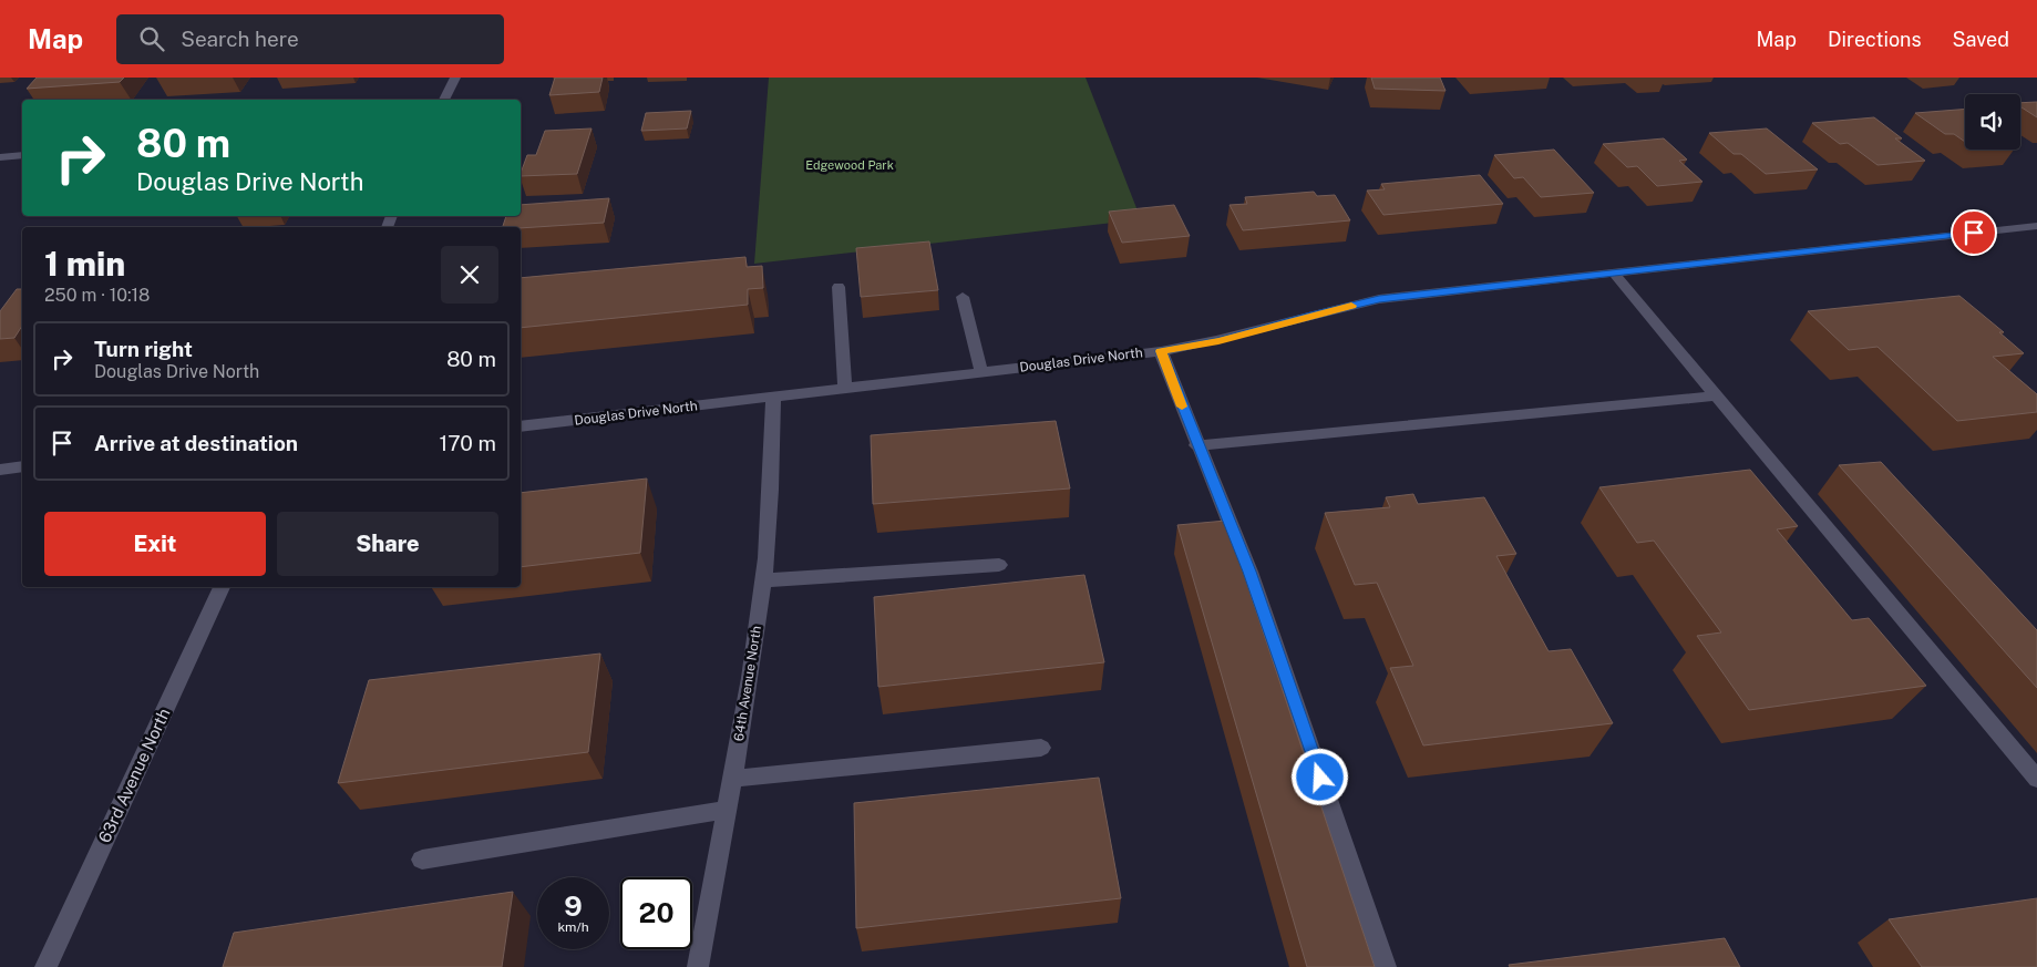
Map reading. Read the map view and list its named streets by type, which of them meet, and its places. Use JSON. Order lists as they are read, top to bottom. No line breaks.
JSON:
{"streets":{"street":["Douglas Drive North","64th Avenue North","63rd Avenue North"]},"crossings":[["Douglas Drive North","64th Avenue North"]],"parks":["Edgewood Park"],"page":{"header":"Map","search":"Search here","nav":["Map","Directions","Saved"],"turn":["80 m","Douglas Drive North"],"heading":["1 min","250 m · 10:18"],"list":[{"name":"Turn right","note":"Douglas Drive North","value":"80 m"},{"name":"Arrive at destination","value":"170 m"}],"buttons":["Exit","Share"],"speed":"9 km/h","limit":"20"}}
